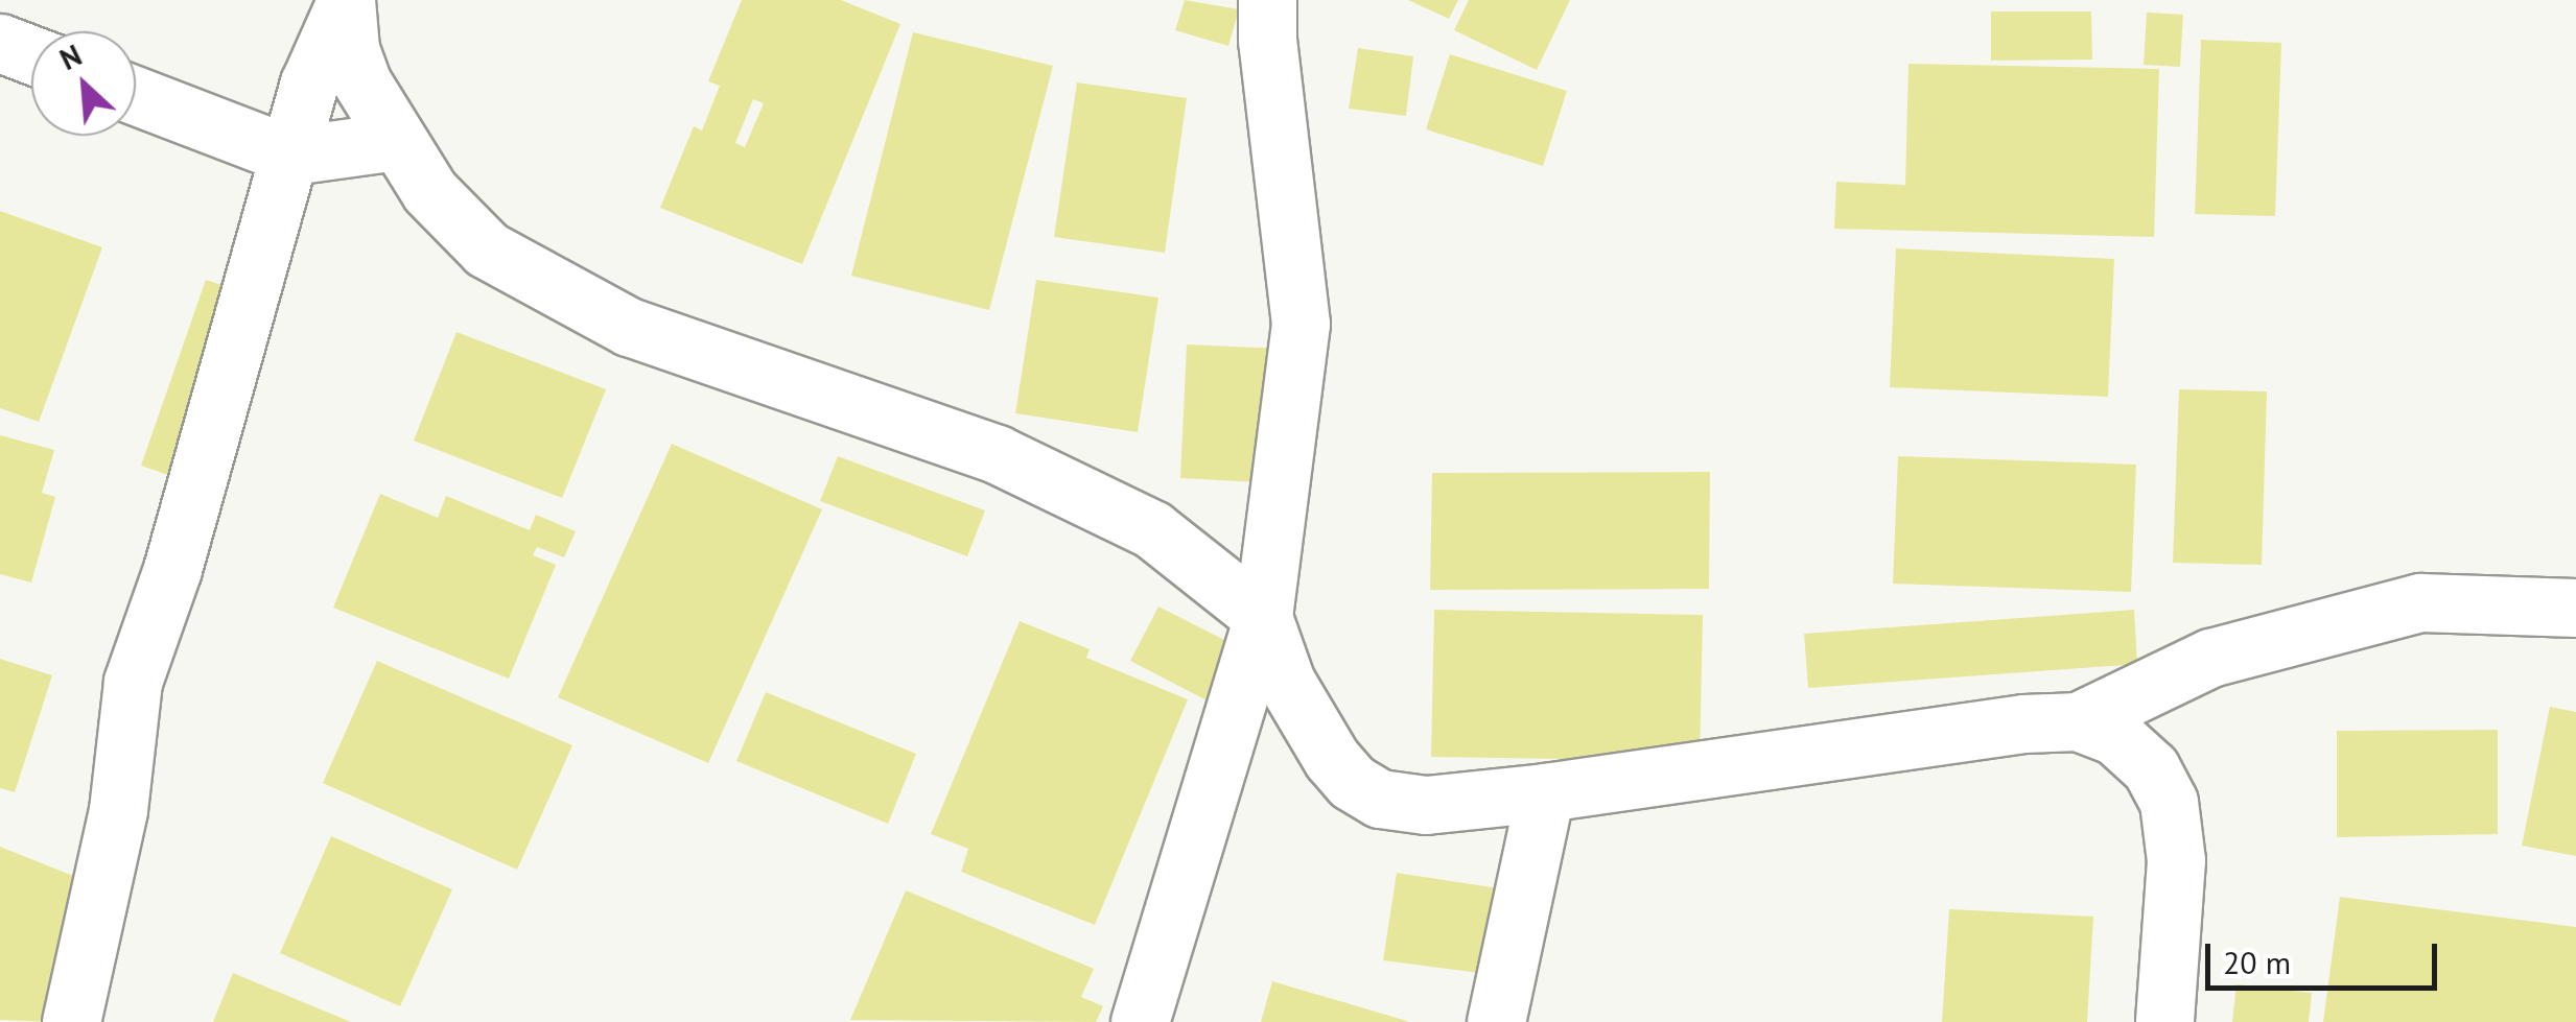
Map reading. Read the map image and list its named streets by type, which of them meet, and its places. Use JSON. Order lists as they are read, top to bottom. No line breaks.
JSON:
{"scale_bar":"20 m","north":"top left"}
